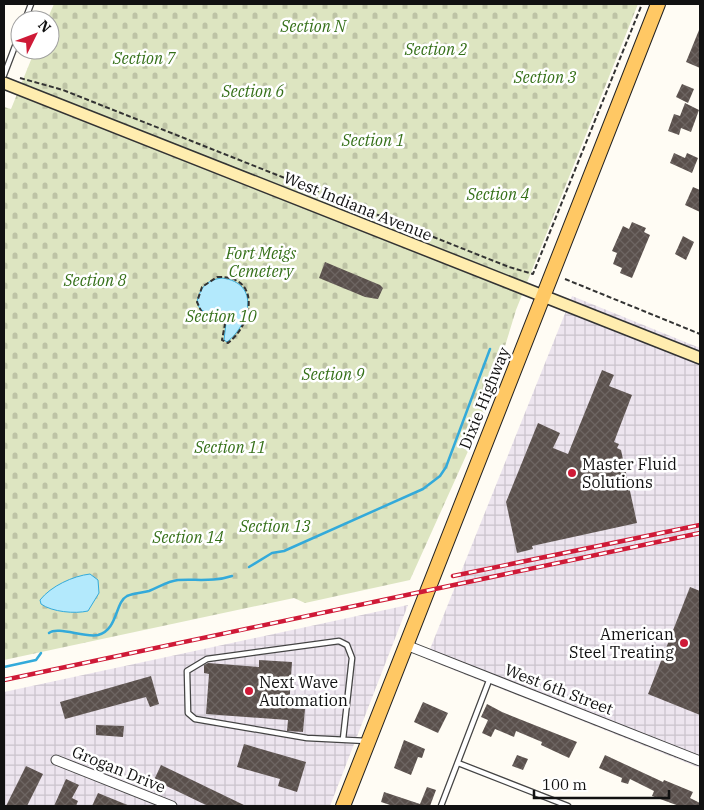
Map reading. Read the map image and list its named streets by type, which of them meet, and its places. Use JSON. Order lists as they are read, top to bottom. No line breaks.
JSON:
{"streets":{"main road":["West Indiana Avenue","Dixie Highway"],"street":["West 6th Street","Grogan Drive"]},"crossings":[["West Indiana Avenue","Dixie Highway"],["Dixie Highway","West 6th Street"]],"parks":["Section N","Section 2","Section 7","Section 3","Section 6","Section 1","Section 4","Fort Meigs Cemetery","Section 8","Section 10","Section 9","Section 11","Section 13","Section 14"],"places":["Master Fluid Solutions","American Steel Treating","Next Wave Automation"],"scale_bar":"100 m","north":"top right"}
